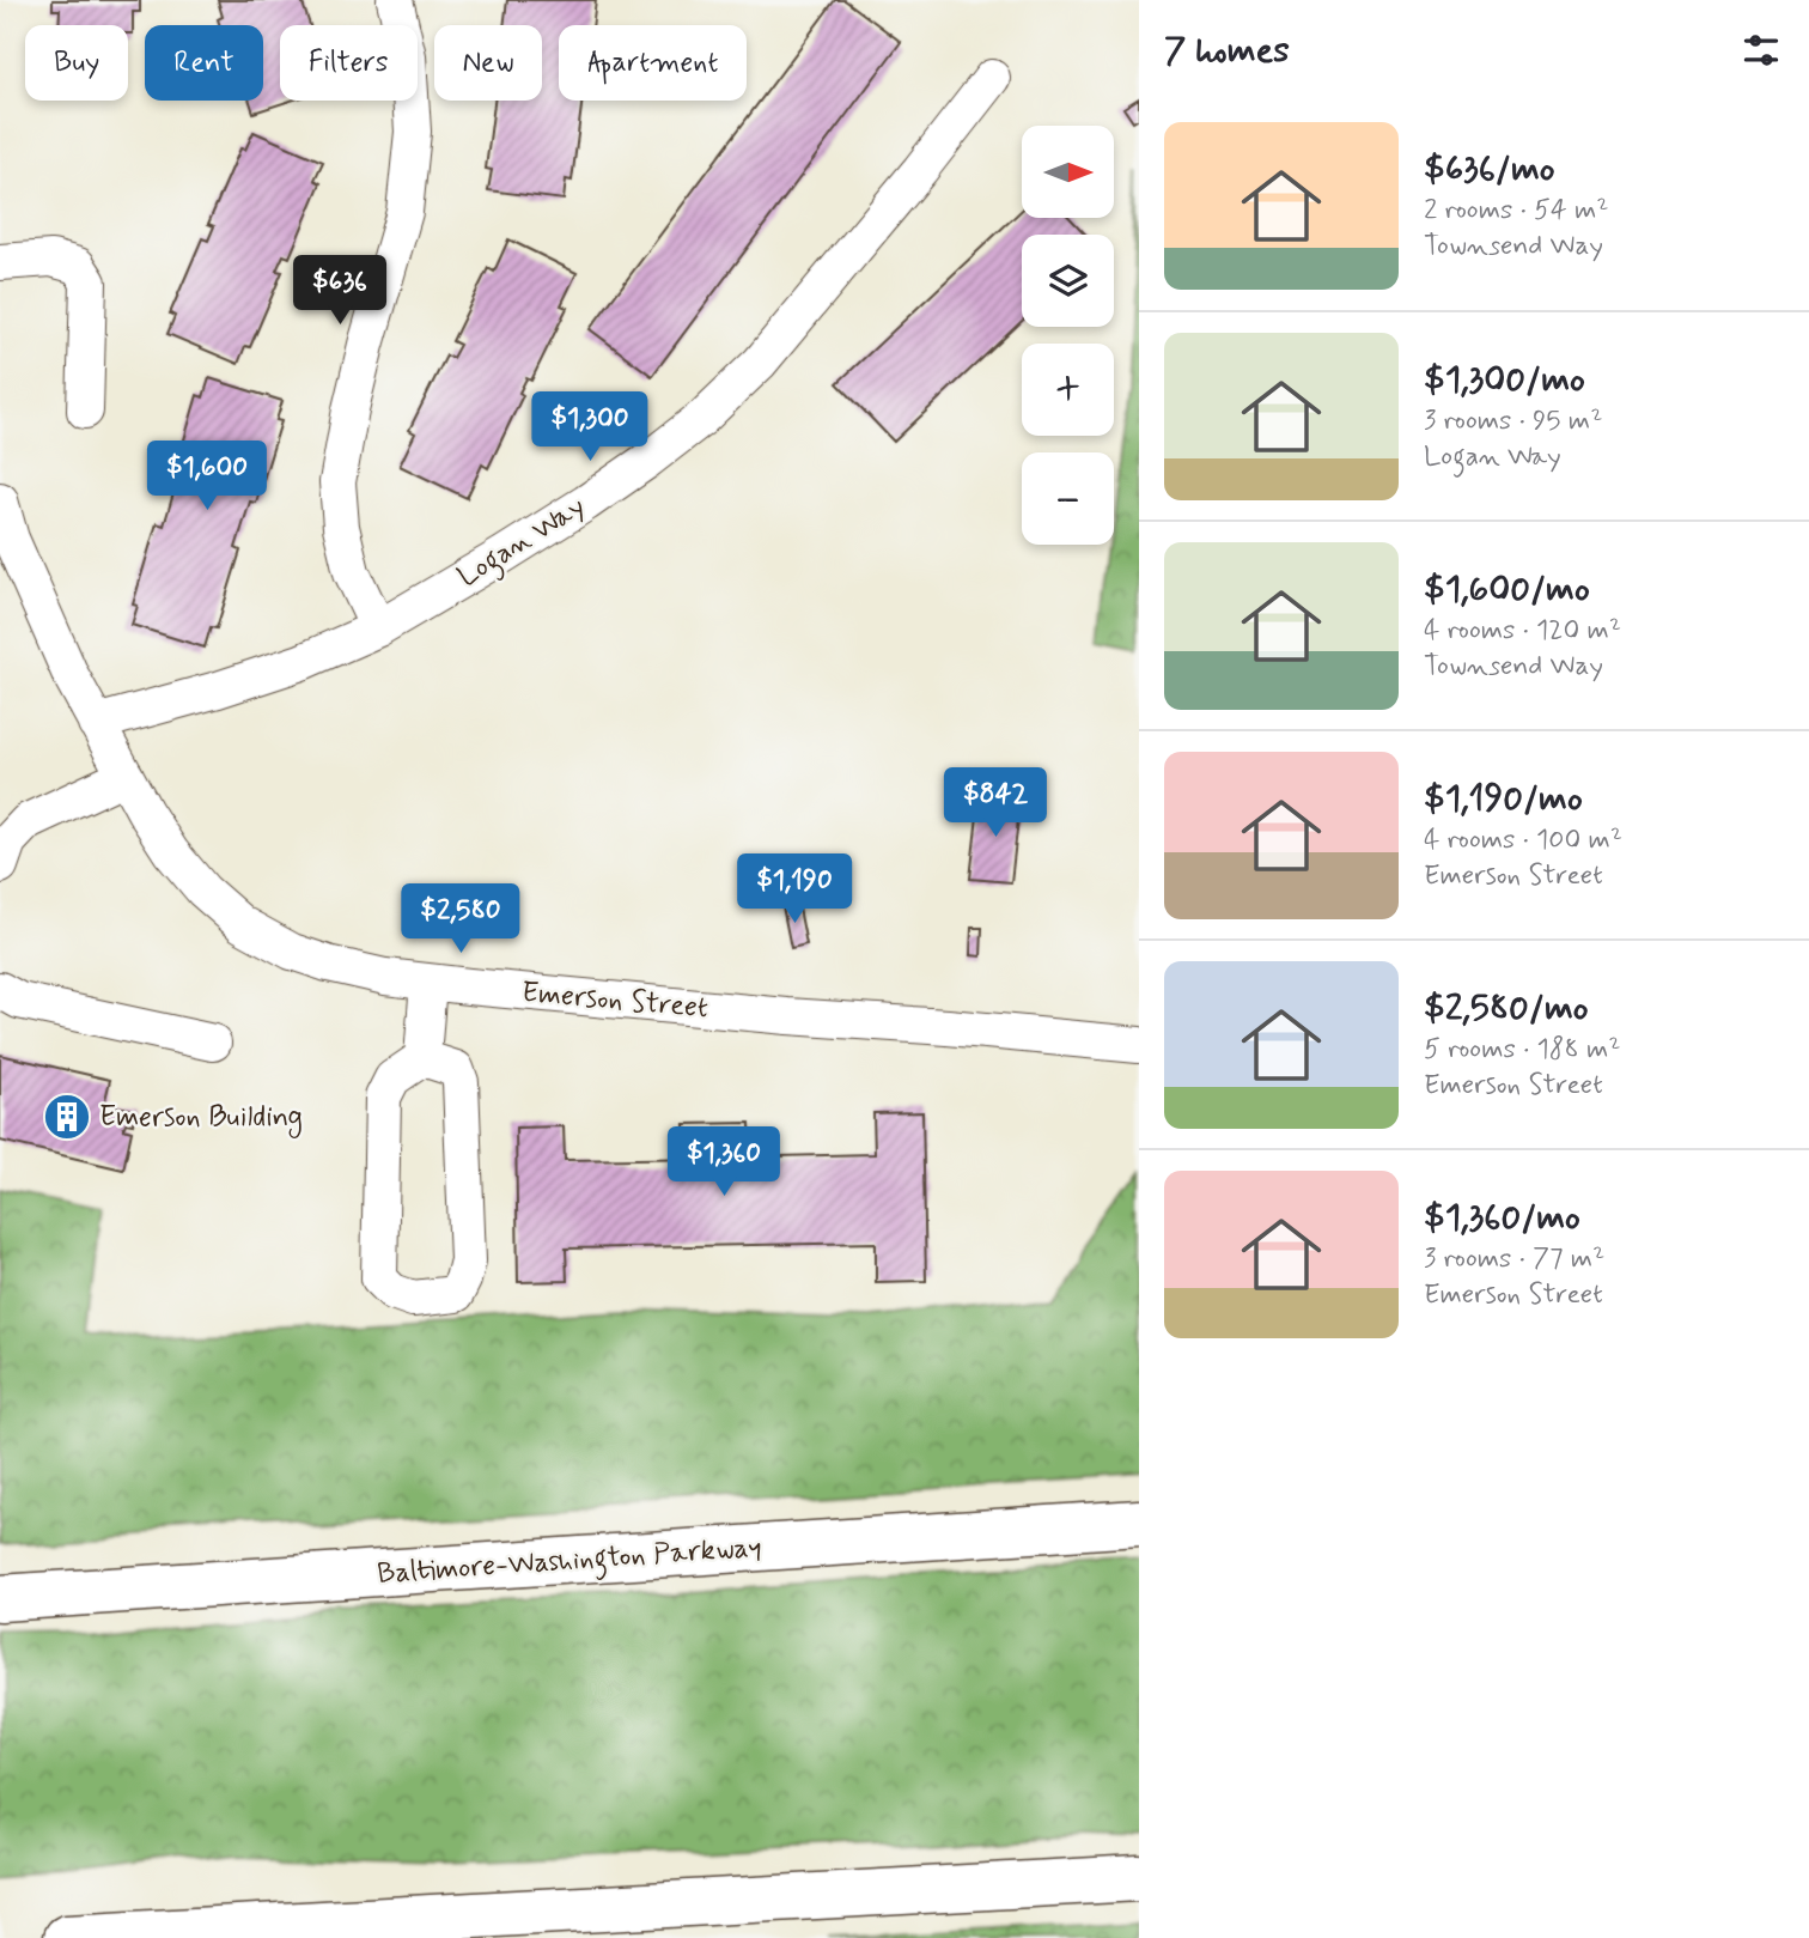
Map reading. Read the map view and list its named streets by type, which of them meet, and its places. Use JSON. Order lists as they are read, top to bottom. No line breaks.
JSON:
{"streets":{"highway":["Baltimore-Washington Parkway"],"street":["Logan Way","Emerson Street"]},"crossings":[["Logan Way","Emerson Street"]],"places":{"building":["Emerson Building"]},"north":"right","page":{"heading":"7 homes","chip":["Buy","Rent","Filters","New","Apartment"],"list":[{"name":"$636/mo","note":"2 rooms · 54 m² · Townsend Way"},{"name":"$1,300/mo","note":"3 rooms · 95 m² · Logan Way"},{"name":"$1,600/mo","note":"4 rooms · 120 m² · Townsend Way"},{"name":"$1,190/mo","note":"4 rooms · 100 m² · Emerson Street"},{"name":"$2,580/mo","note":"5 rooms · 188 m² · Emerson Street"},{"name":"$1,360/mo","note":"3 rooms · 77 m² · Emerson Street"}],"map_buttons":["+","−"],"price":["$636","$1,300","$1,600","$842","$1,190","$2,580","$1,360"]}}
